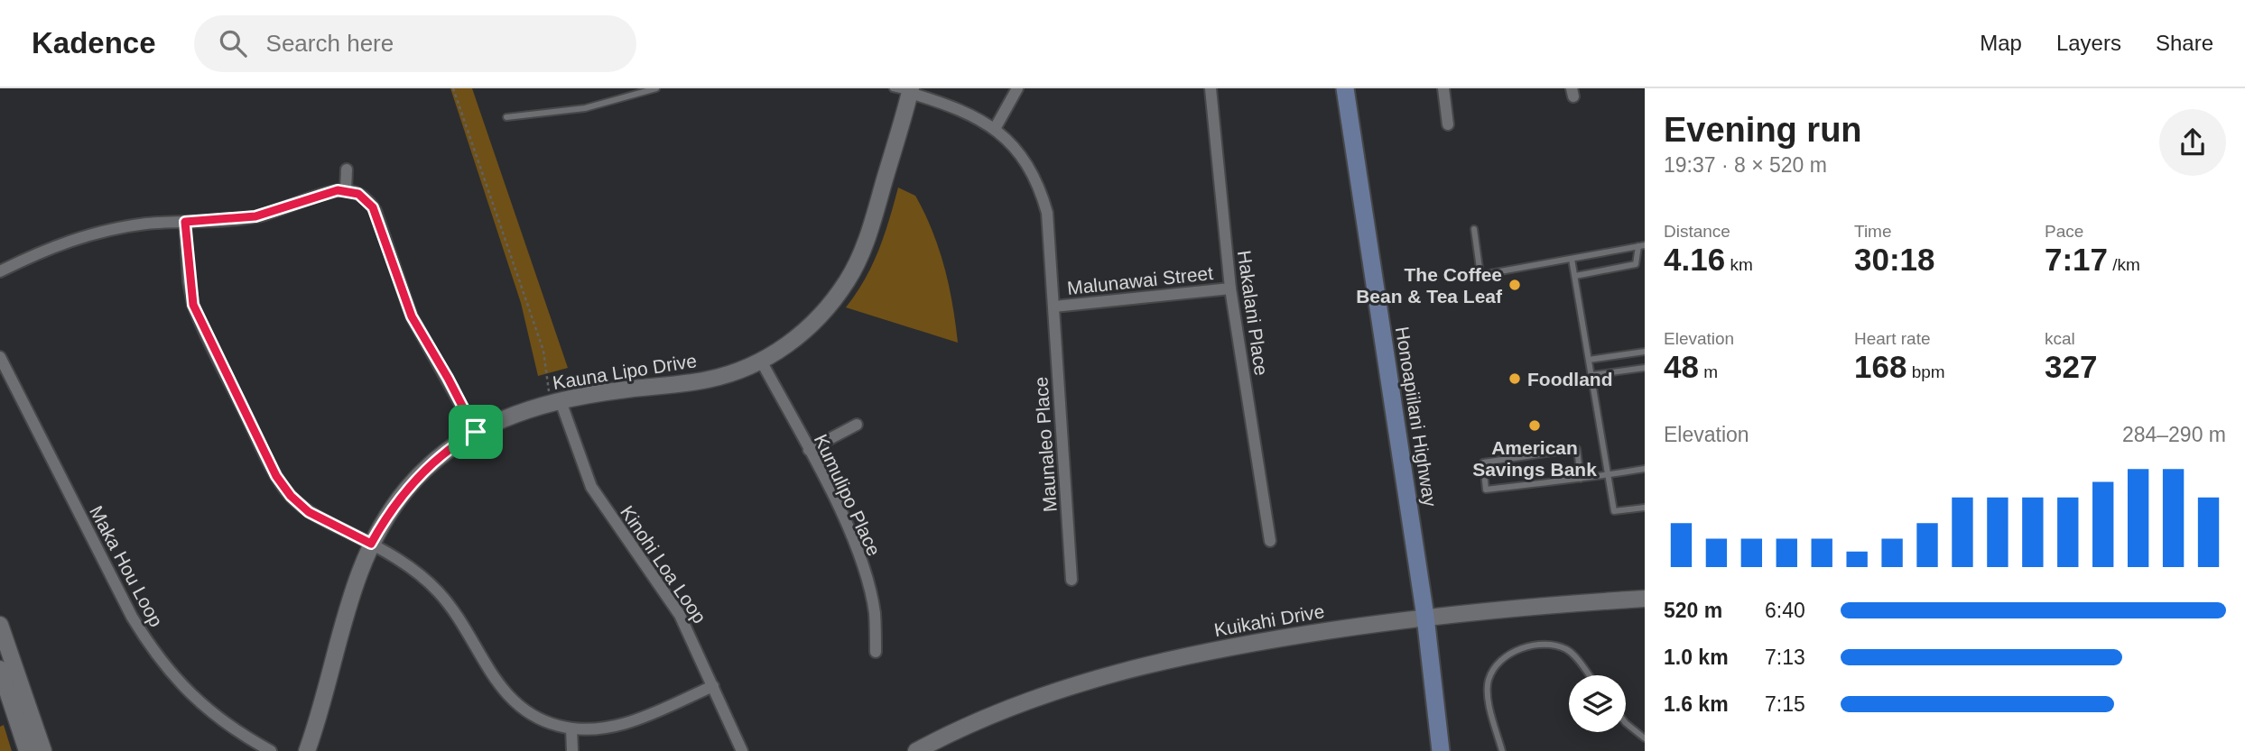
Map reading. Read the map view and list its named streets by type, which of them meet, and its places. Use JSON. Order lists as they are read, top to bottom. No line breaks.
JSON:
{"streets":{"main road":["Honoapiilani Highway"],"street":["Malunawai Street","Hakalani Place","Kauna Lipo Drive","Maunaleo Place","Kumulipo Place","Kinohi Loa Loop","Maka Hou Loop","Kuikahi Drive"]},"crossings":[["Malunawai Street","Hakalani Place"],["Malunawai Street","Maunaleo Place"],["Kauna Lipo Drive","Kumulipo Place"],["Kauna Lipo Drive","Kinohi Loa Loop"],["Honoapiilani Highway","Kuikahi Drive"]],"places":["The Coffee Bean & Tea Leaf","Foodland","American Savings Bank"],"page":{"header":"Kadence","search":"Search here","nav":["Map","Layers","Share"],"heading":["Evening run","19:37 · 8 × 520 m"],"stats":[["Distance","4.16 km"],["Time","30:18"],["Pace","7:17 /km"],["Elevation","48 m"],["Heart rate","168 bpm"],["kcal","327"]],"chart":["Elevation","284–290 m"],"list":[{"name":"520 m","note":"6:40"},{"name":"1.0 km","note":"7:13"},{"name":"1.6 km","note":"7:15"}]}}
